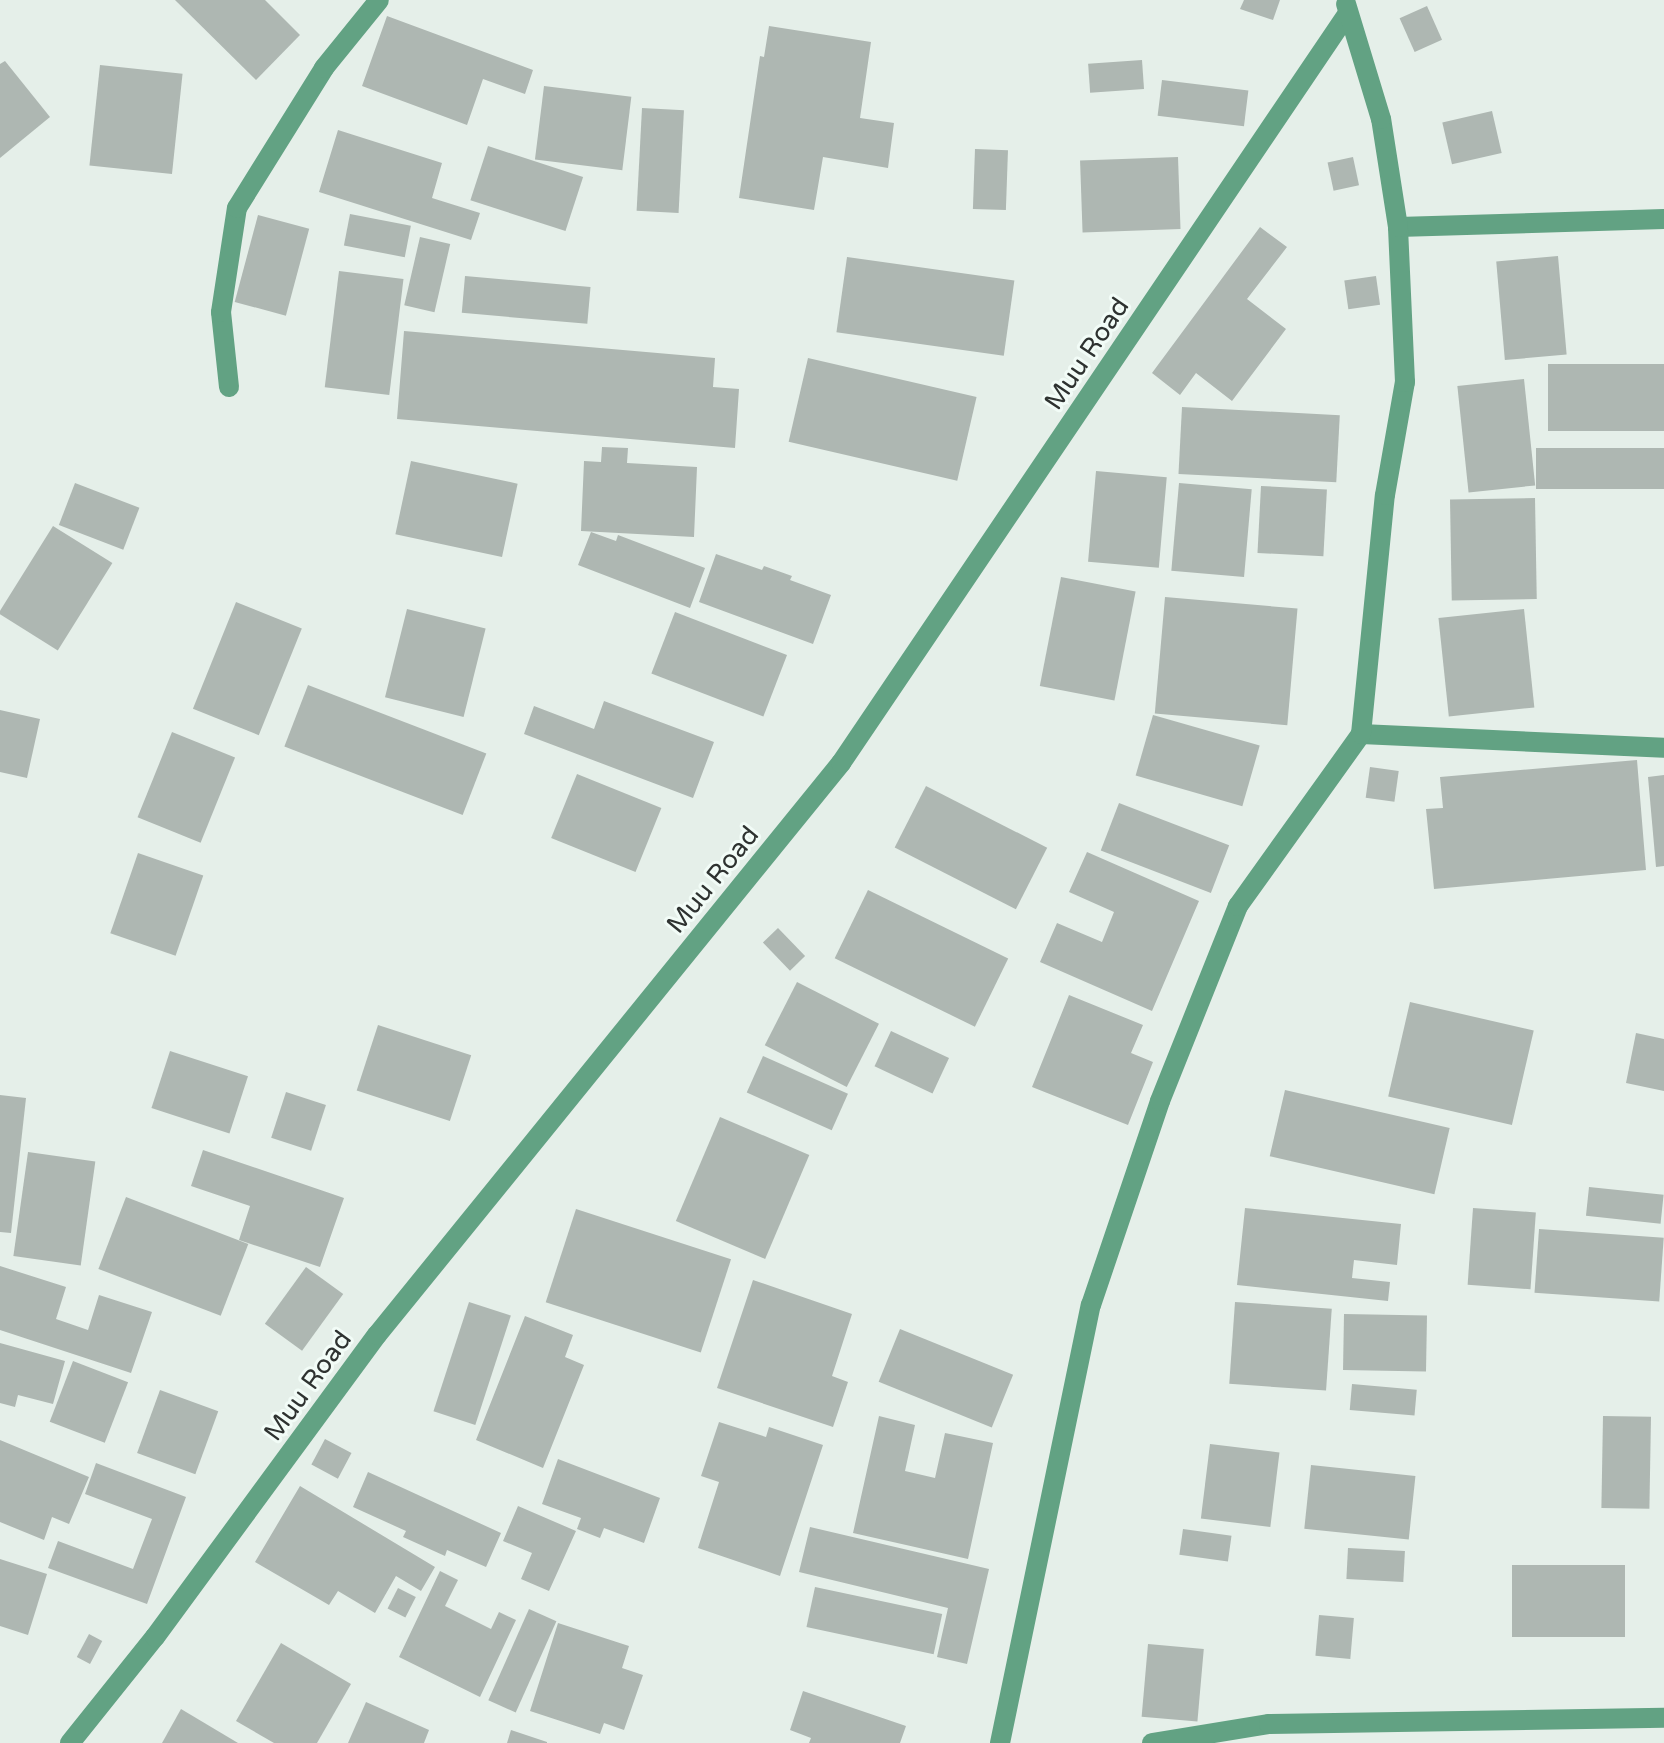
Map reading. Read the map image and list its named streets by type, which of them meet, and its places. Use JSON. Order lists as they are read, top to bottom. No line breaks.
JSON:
{"streets":{"street":["Muu Road"]}}
